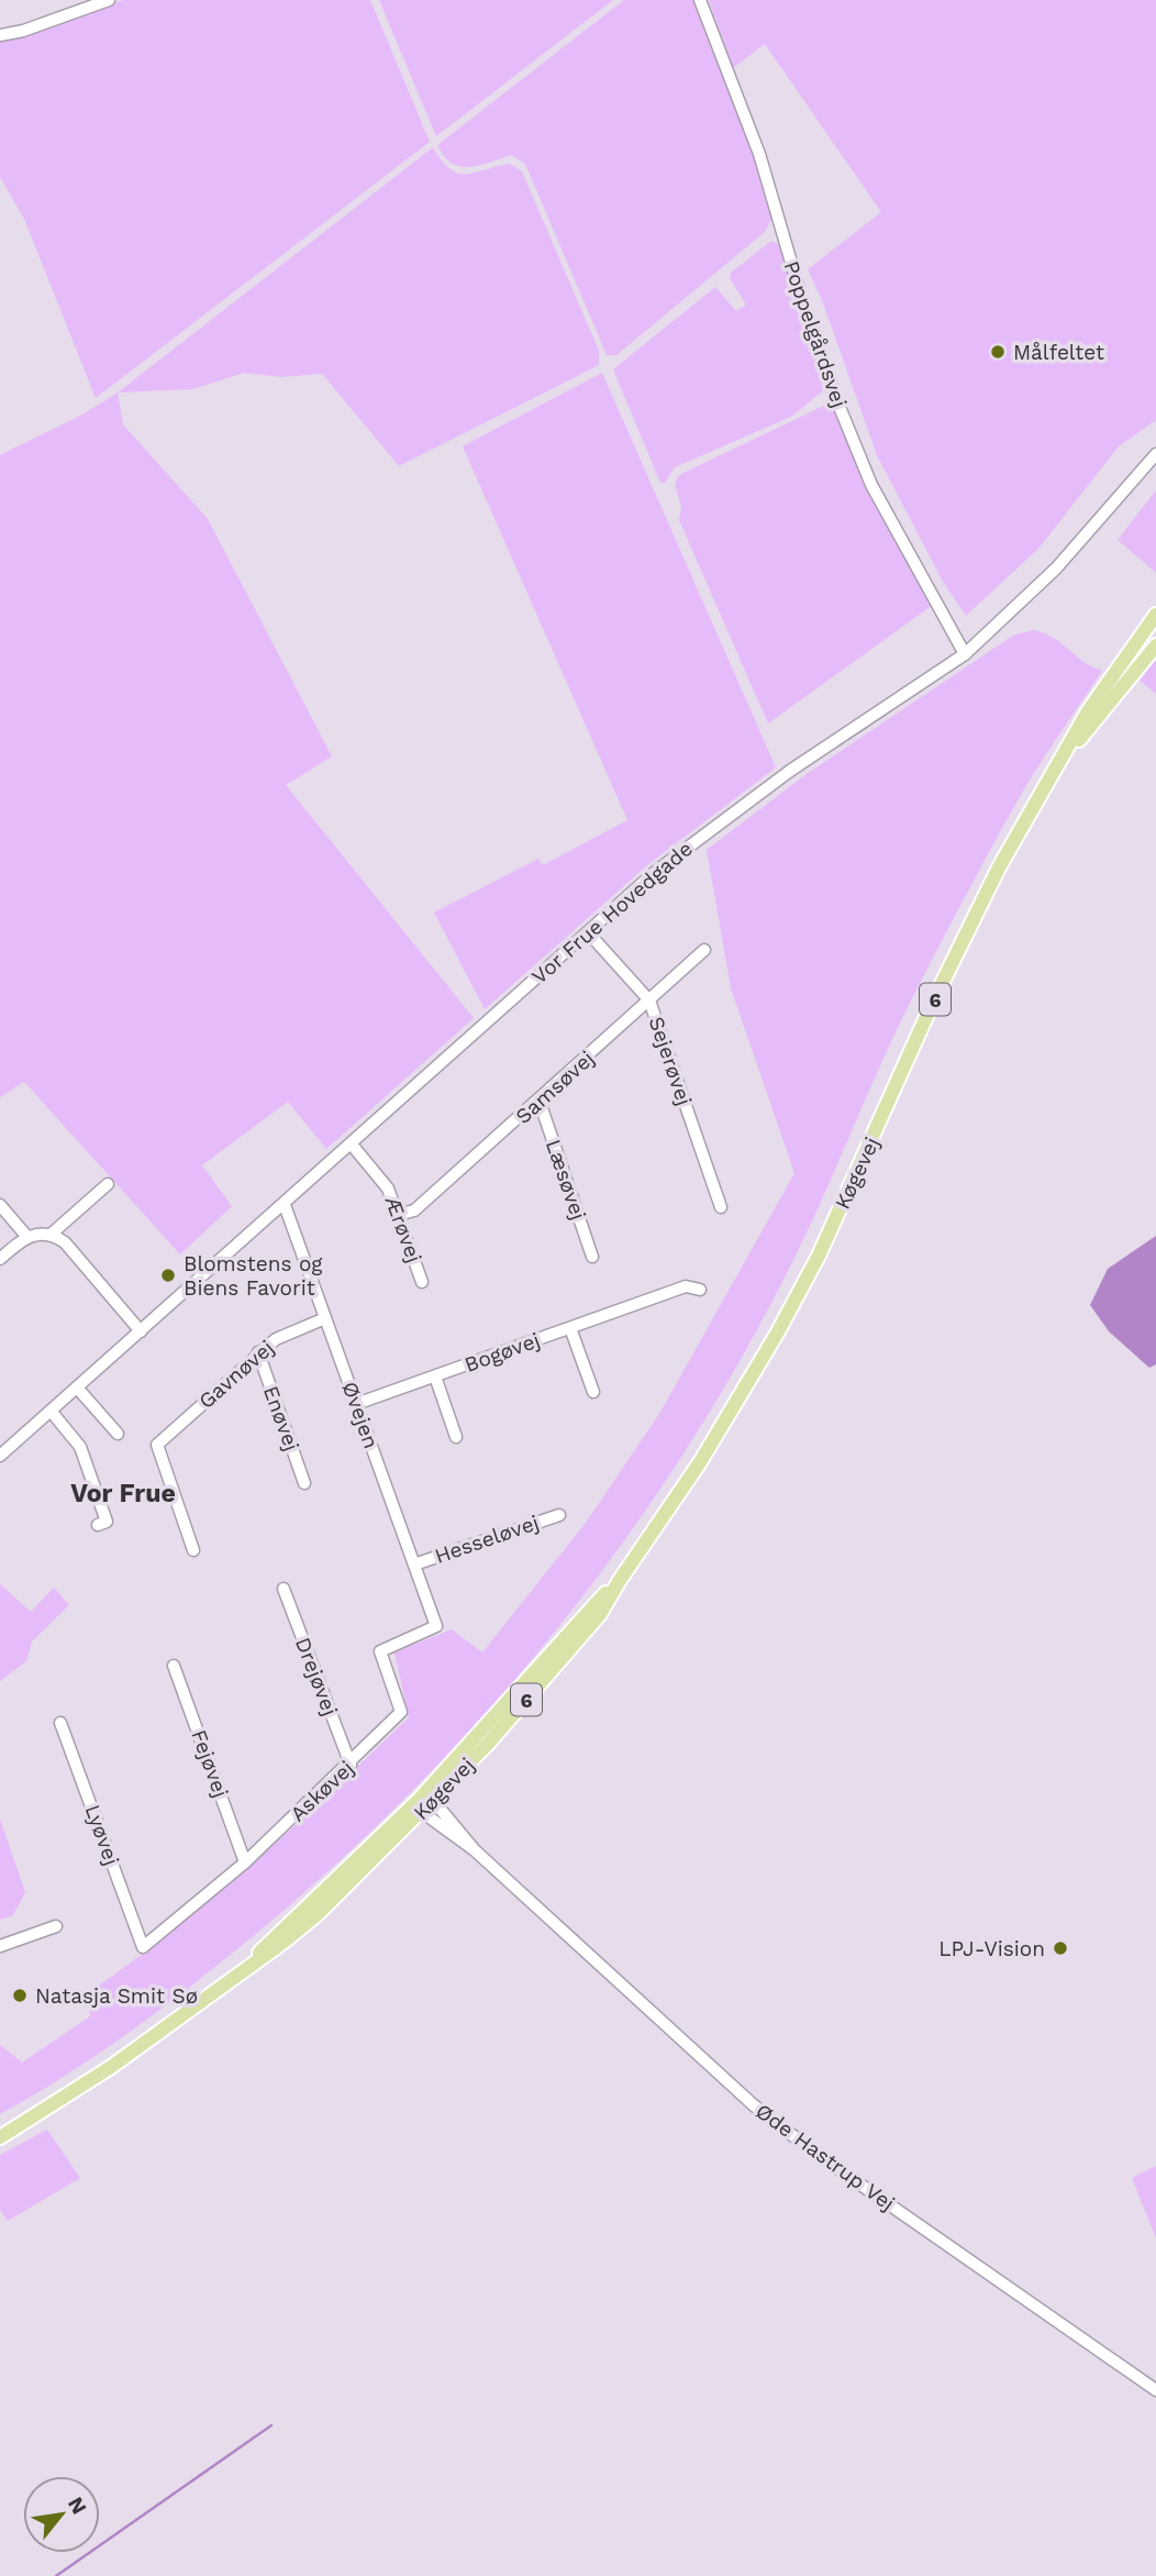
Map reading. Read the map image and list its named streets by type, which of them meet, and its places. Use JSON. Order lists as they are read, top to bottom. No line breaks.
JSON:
{"streets":{"main road":["6","Køgevej"],"street":["Poppelgårdsvej","Vor Frue Hovedgade","Sejerøvej","Samsøvej","Læsøvej","Ærøvej","Bogøvej","Gavnøvej","Øvejen","Enøvej","Hesseløvej","Drejøvej","Fejøvej","Askøvej","Lyøvej","Øde Hastrup Vej"]},"crossings":[["Poppelgårdsvej","Vor Frue Hovedgade"],["Vor Frue Hovedgade","Sejerøvej"],["Vor Frue Hovedgade","Ærøvej"],["Vor Frue Hovedgade","Øvejen"],["Sejerøvej","Samsøvej"],["Samsøvej","Læsøvej"],["Samsøvej","Ærøvej"],["Køgevej","Øde Hastrup Vej"],["Bogøvej","Øvejen"],["Gavnøvej","Øvejen"],["Gavnøvej","Enøvej"],["Øvejen","Hesseløvej"],["Øvejen","Askøvej"],["Drejøvej","Askøvej"],["Fejøvej","Askøvej"],["Askøvej","Lyøvej"]],"districts":["Vor Frue"],"places":["Målfeltet","Blomstens og Biens Favorit","LPJ-Vision","Natasja Smit Sø"],"north":"top right"}
